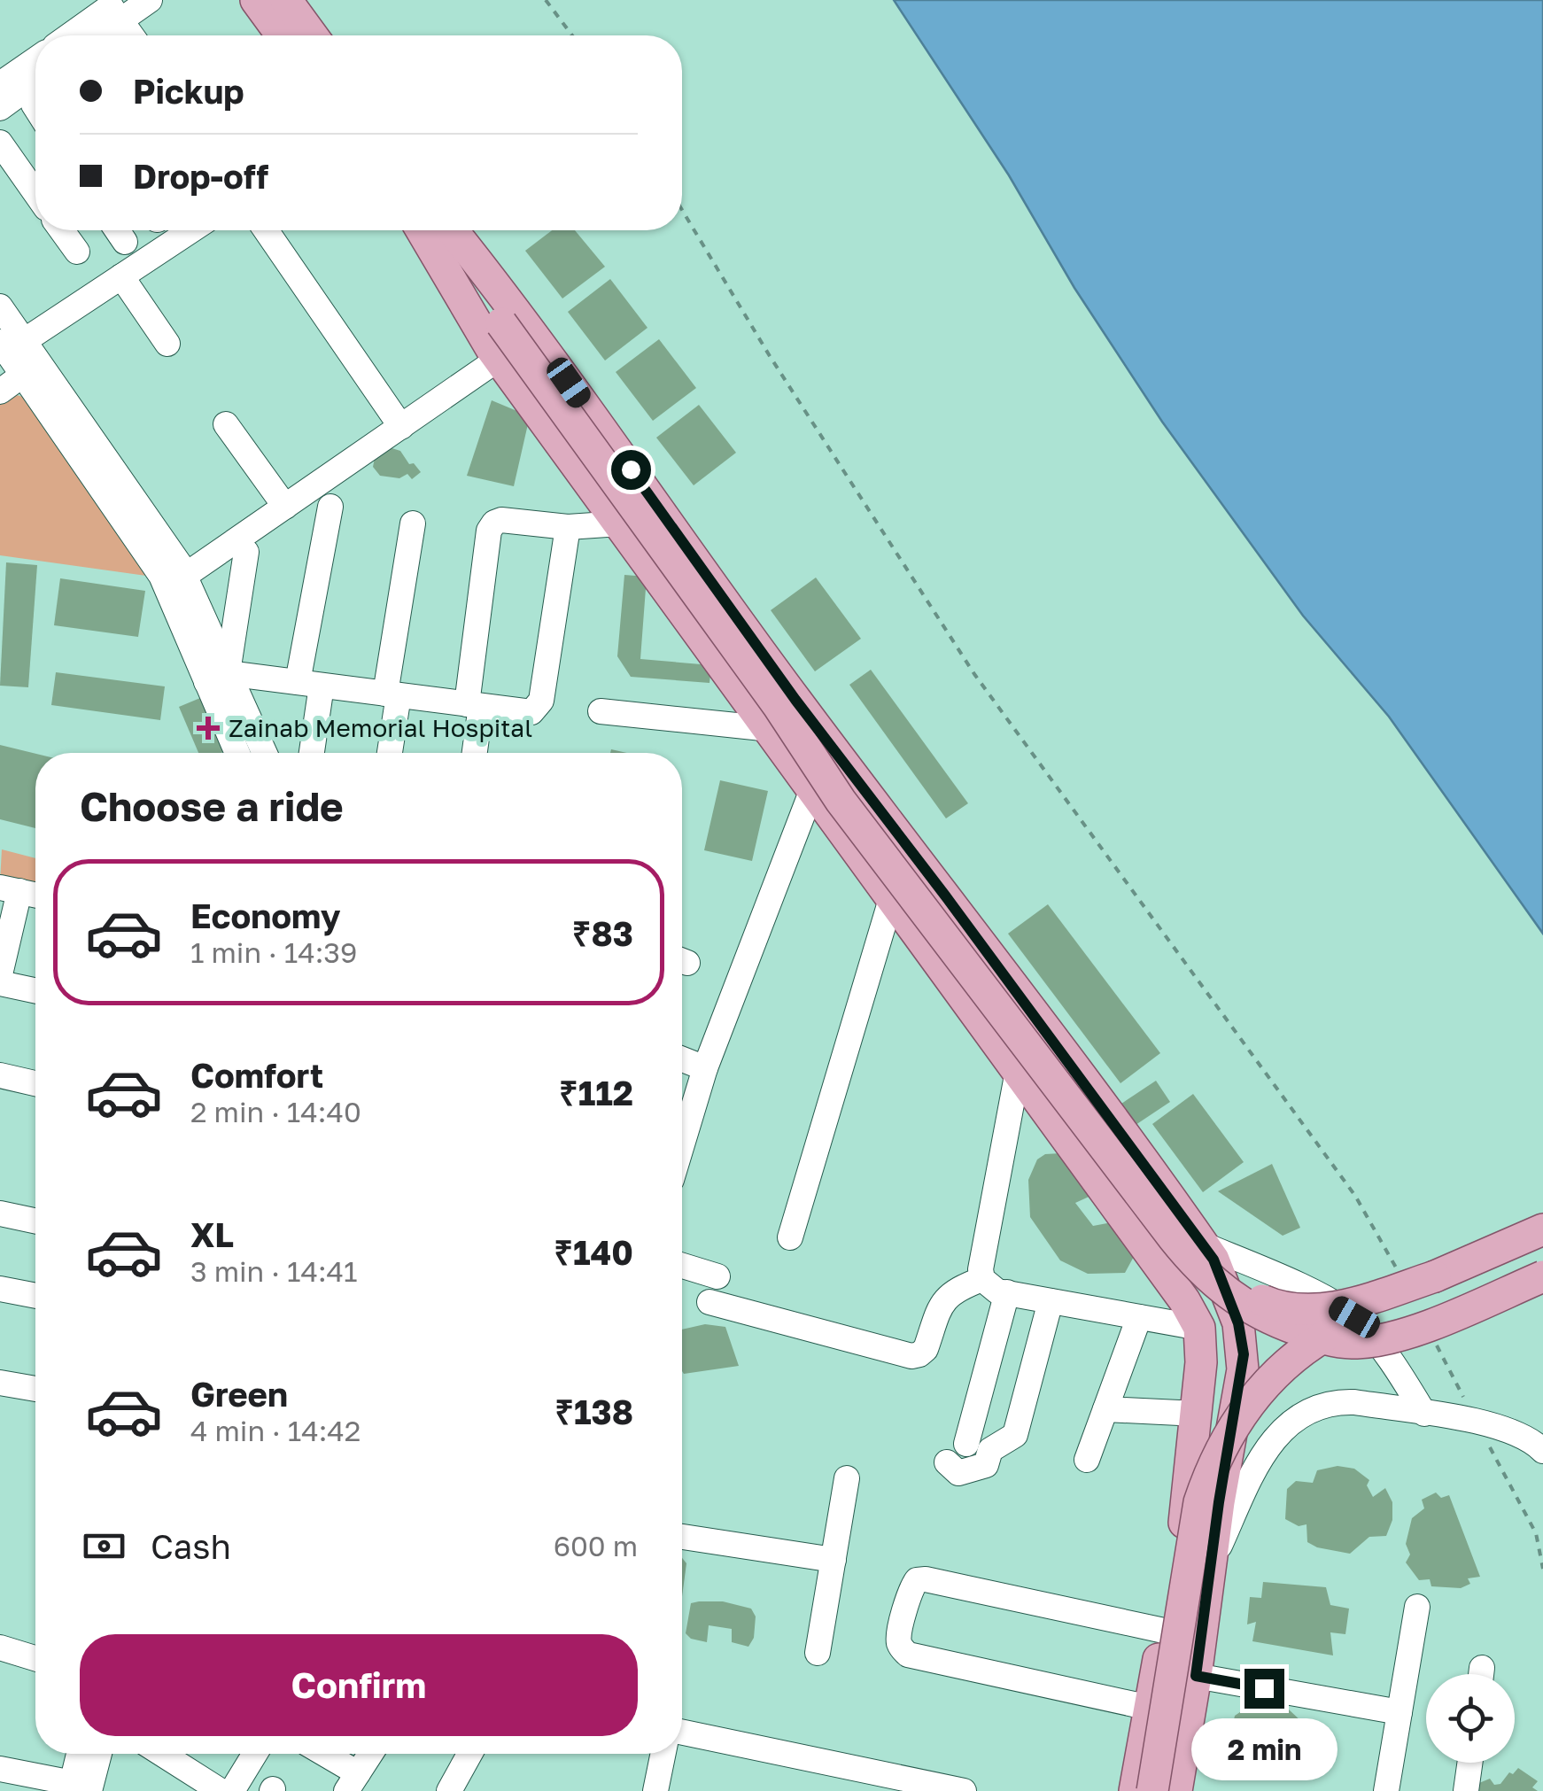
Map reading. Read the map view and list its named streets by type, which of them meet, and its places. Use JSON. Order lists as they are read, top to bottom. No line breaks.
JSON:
{"places":{"health":["Zainab Memorial Hospital"]},"page":{"banner":["Pickup","Drop-off"],"heading":"Choose a ride","list":[{"name":"Economy","note":"1 min · 14:39","value":"₹83"},{"name":"Comfort","note":"2 min · 14:40","value":"₹112"},{"name":"XL","note":"3 min · 14:41","value":"₹140"},{"name":"Green","note":"4 min · 14:42","value":"₹138"}],"pay":["Cash","600 m"],"buttons":"Confirm","bubble":"2 min"}}
